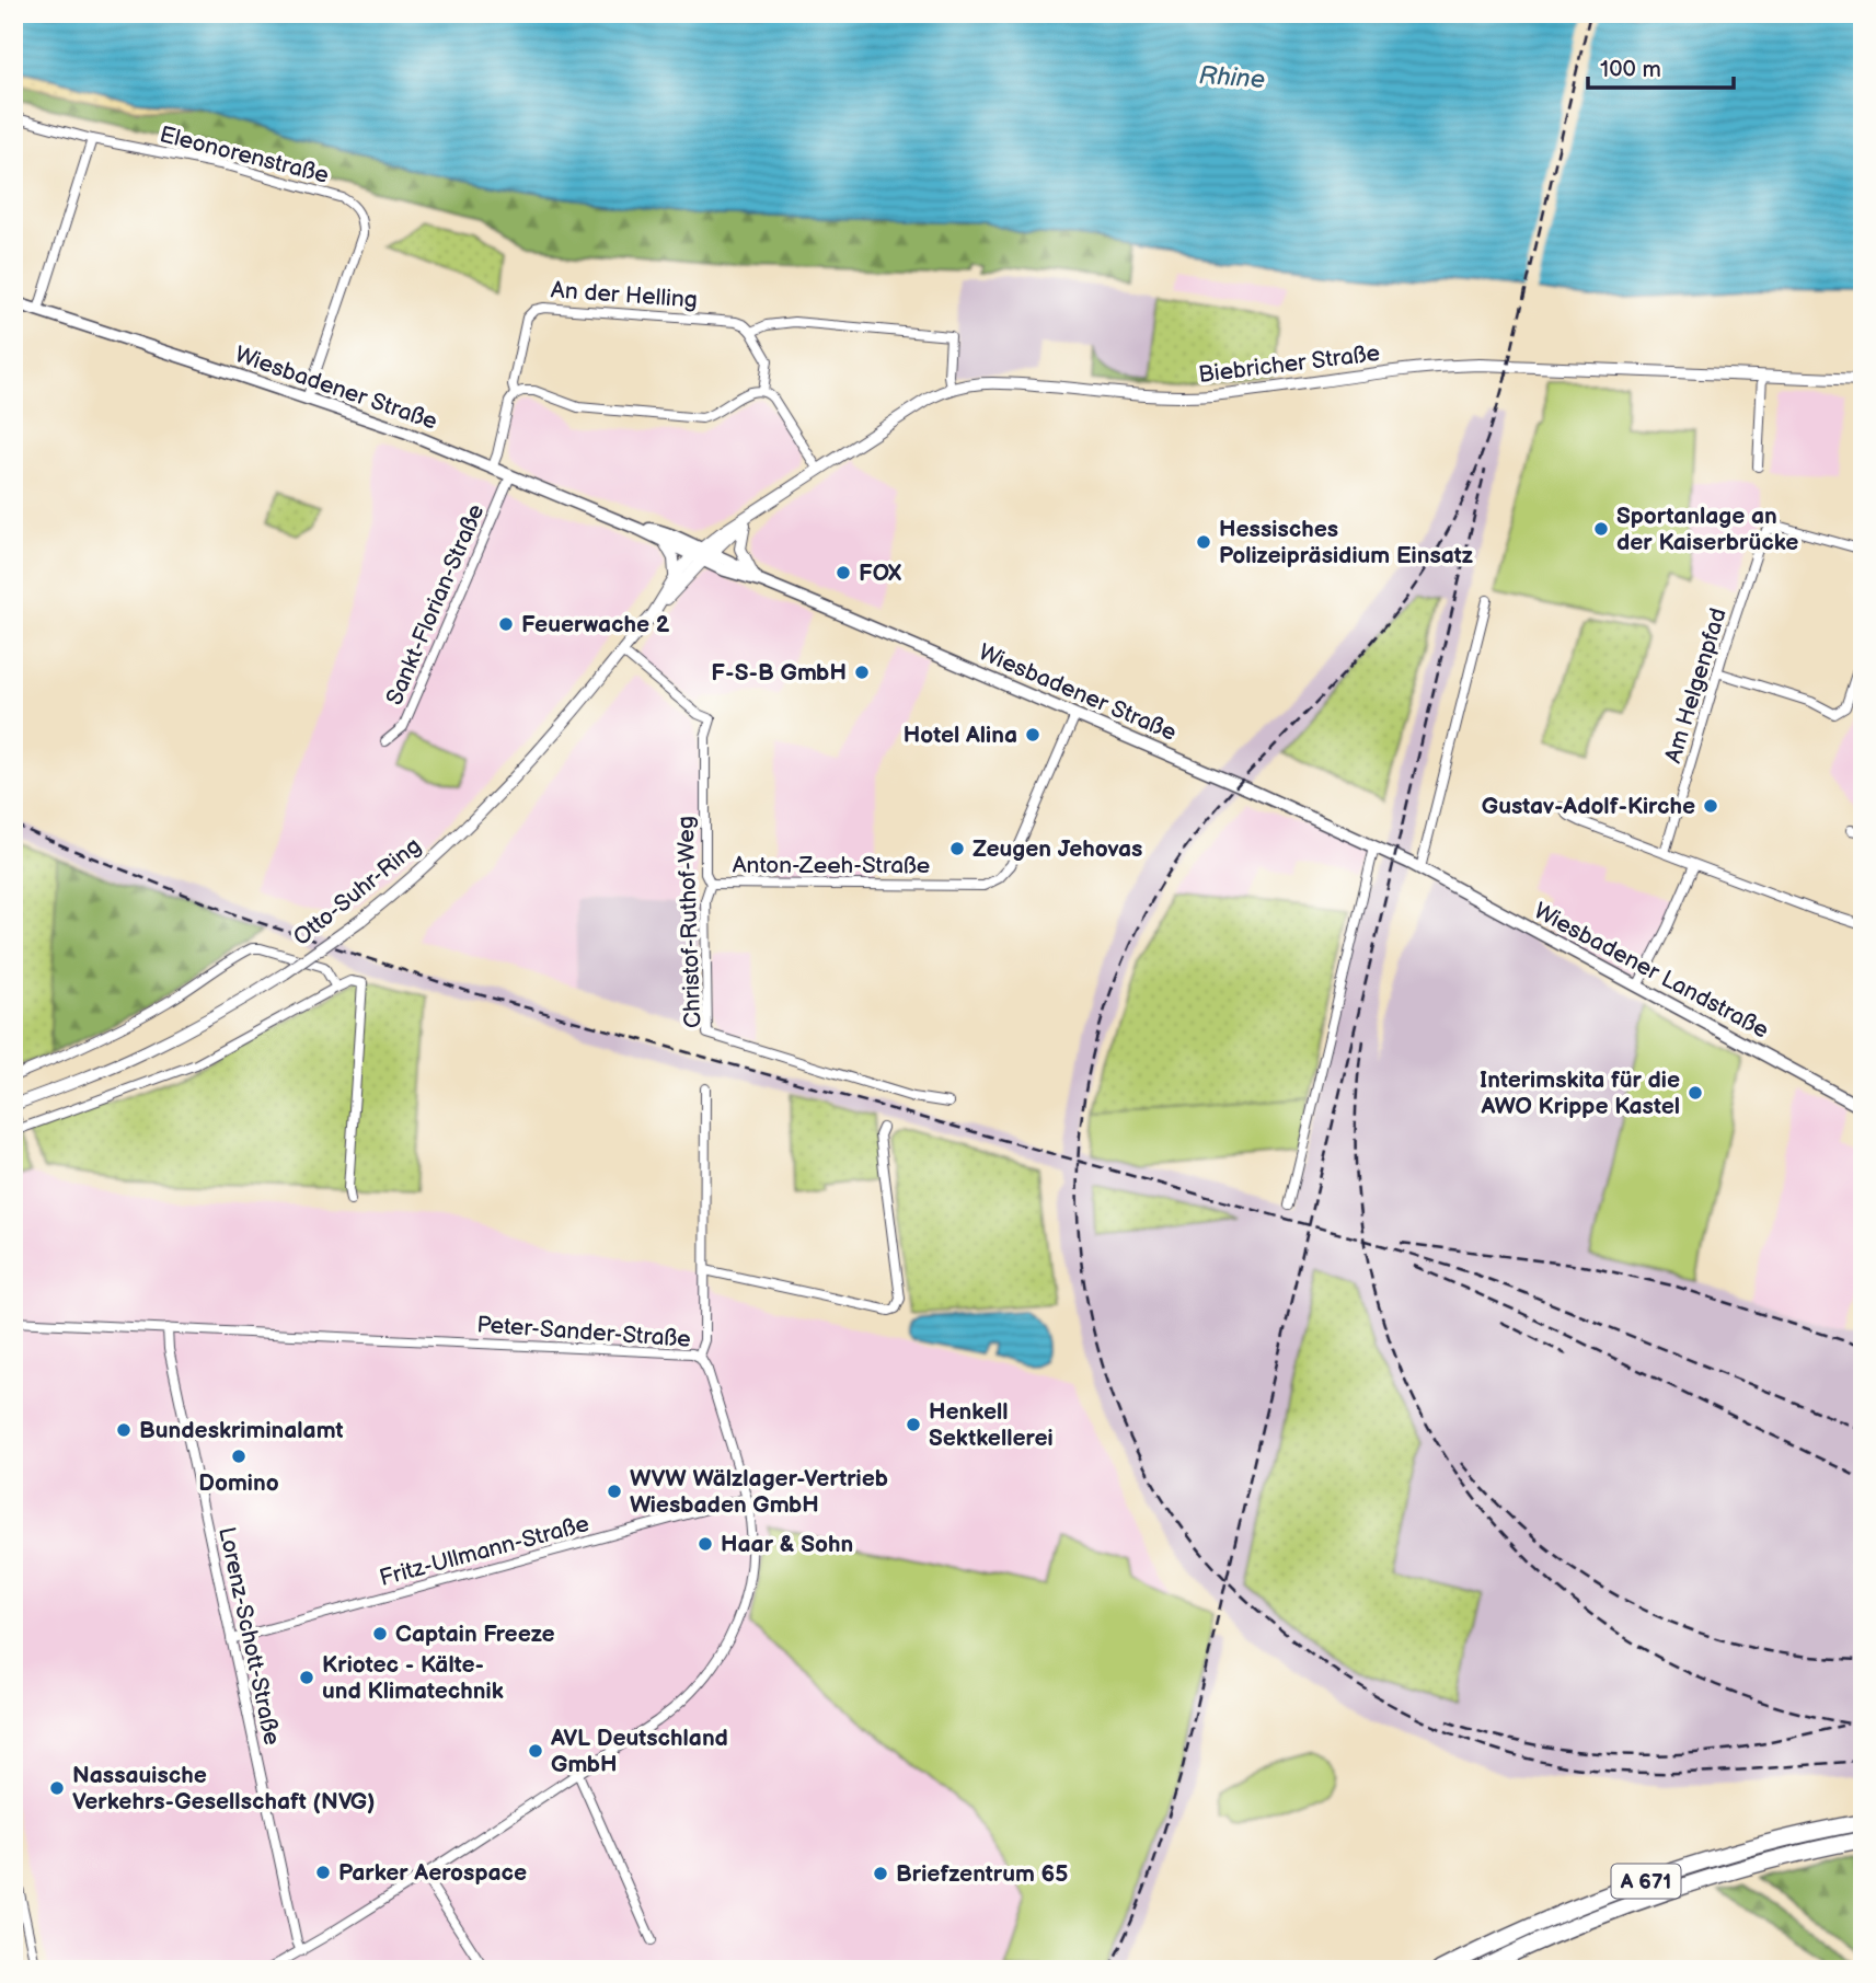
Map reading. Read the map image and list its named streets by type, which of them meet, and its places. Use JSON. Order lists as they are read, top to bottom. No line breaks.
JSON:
{"streets":{"highway":["A 671"],"main road":["Wiesbadener Straße","Wiesbadener Landstraße"],"street":["Eleonorenstraße","An der Helling","Biebricher Straße","Sankt-Florian-Straße","Am Helgenpfad","Anton-Zeeh-Straße","Otto-Suhr-Ring","Christof-Ruthof-Weg","Peter-Sander-Straße","Fritz-Ullmann-Straße","Lorenz-Schott-Straße"]},"crossings":[["Eleonorenstraße","Wiesbadener Straße"],["An der Helling","Wiesbadener Straße"],["Biebricher Straße","Wiesbadener Straße"],["Biebricher Straße","Otto-Suhr-Ring"],["Wiesbadener Straße","Sankt-Florian-Straße"],["Wiesbadener Straße","Anton-Zeeh-Straße"],["Wiesbadener Straße","Otto-Suhr-Ring"],["Wiesbadener Straße","Wiesbadener Landstraße"],["Anton-Zeeh-Straße","Christof-Ruthof-Weg"],["Otto-Suhr-Ring","Christof-Ruthof-Weg"],["Peter-Sander-Straße","Fritz-Ullmann-Straße"],["Peter-Sander-Straße","Lorenz-Schott-Straße"],["Fritz-Ullmann-Straße","Lorenz-Schott-Straße"]],"water":["Rhine"],"places":["Sportanlage an der Kaiserbrücke","Hessisches Polizeipräsidium Einsatz","FOX","Feuerwache 2","F-S-B GmbH","Hotel Alina","Gustav-Adolf-Kirche","Zeugen Jehovas","Interimskita für die AWO Krippe Kastel","Henkell Sektkellerei","Bundeskriminalamt","Domino","WVW Wälzlager-Vertrieb Wiesbaden GmbH","Haar & Sohn","Captain Freeze","Kriotec - Kälte- und Klimatechnik","AVL Deutschland GmbH","Nassauische Verkehrs-Gesellschaft (NVG)","Parker Aerospace","Briefzentrum 65"],"scale_bar":"100 m"}
